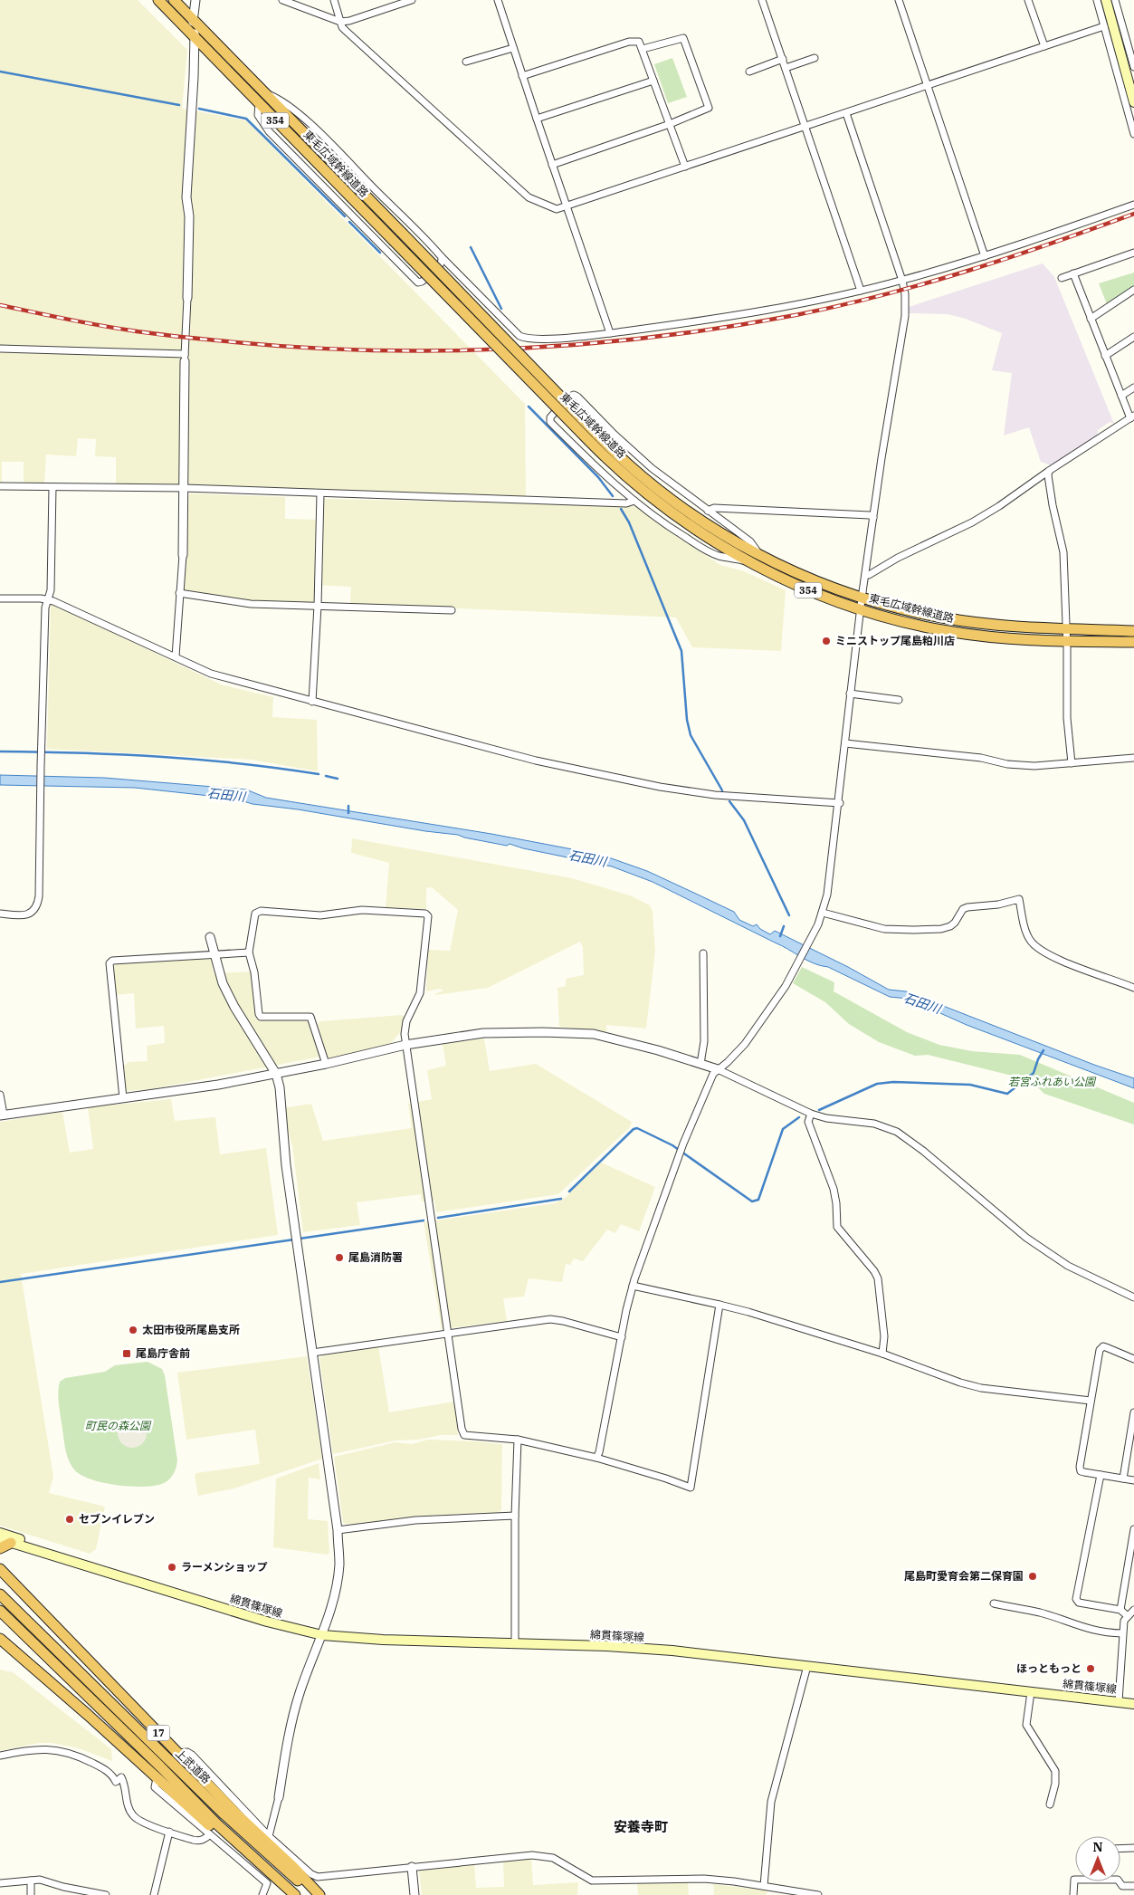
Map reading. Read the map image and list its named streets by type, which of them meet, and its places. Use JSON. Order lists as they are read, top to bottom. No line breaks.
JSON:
{"streets":{"highway":["354","東毛広域幹線道路","17","上武道路"],"main road":["綿貫篠塚線"]},"crossings":[["17","上武道路"]],"districts":["安養寺町"],"water":["石田川"],"parks":["若宮ふれあい公園","町民の森公園"],"places":{"other":["ミニストップ尾島粕川店","尾島消防署","太田市役所尾島支所","セブンイレブン","ラーメンショップ","尾島町愛育会第二保育園","ほっともっと"],"transit":["尾島庁舎前"]},"north":"top"}
